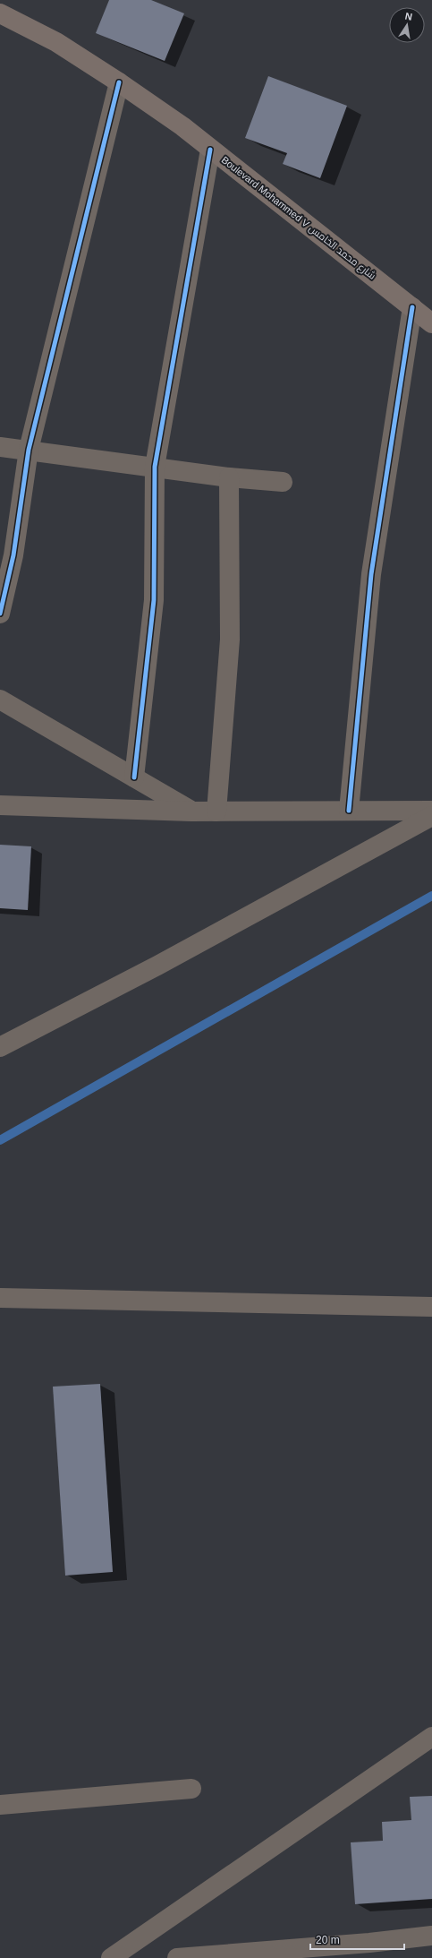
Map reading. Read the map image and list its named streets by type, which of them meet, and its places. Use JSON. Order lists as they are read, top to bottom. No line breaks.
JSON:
{"streets":{"main road":["Boulevard Mohammed V شارع محمد الخامس"]},"scale_bar":"20 m","north":"top"}
